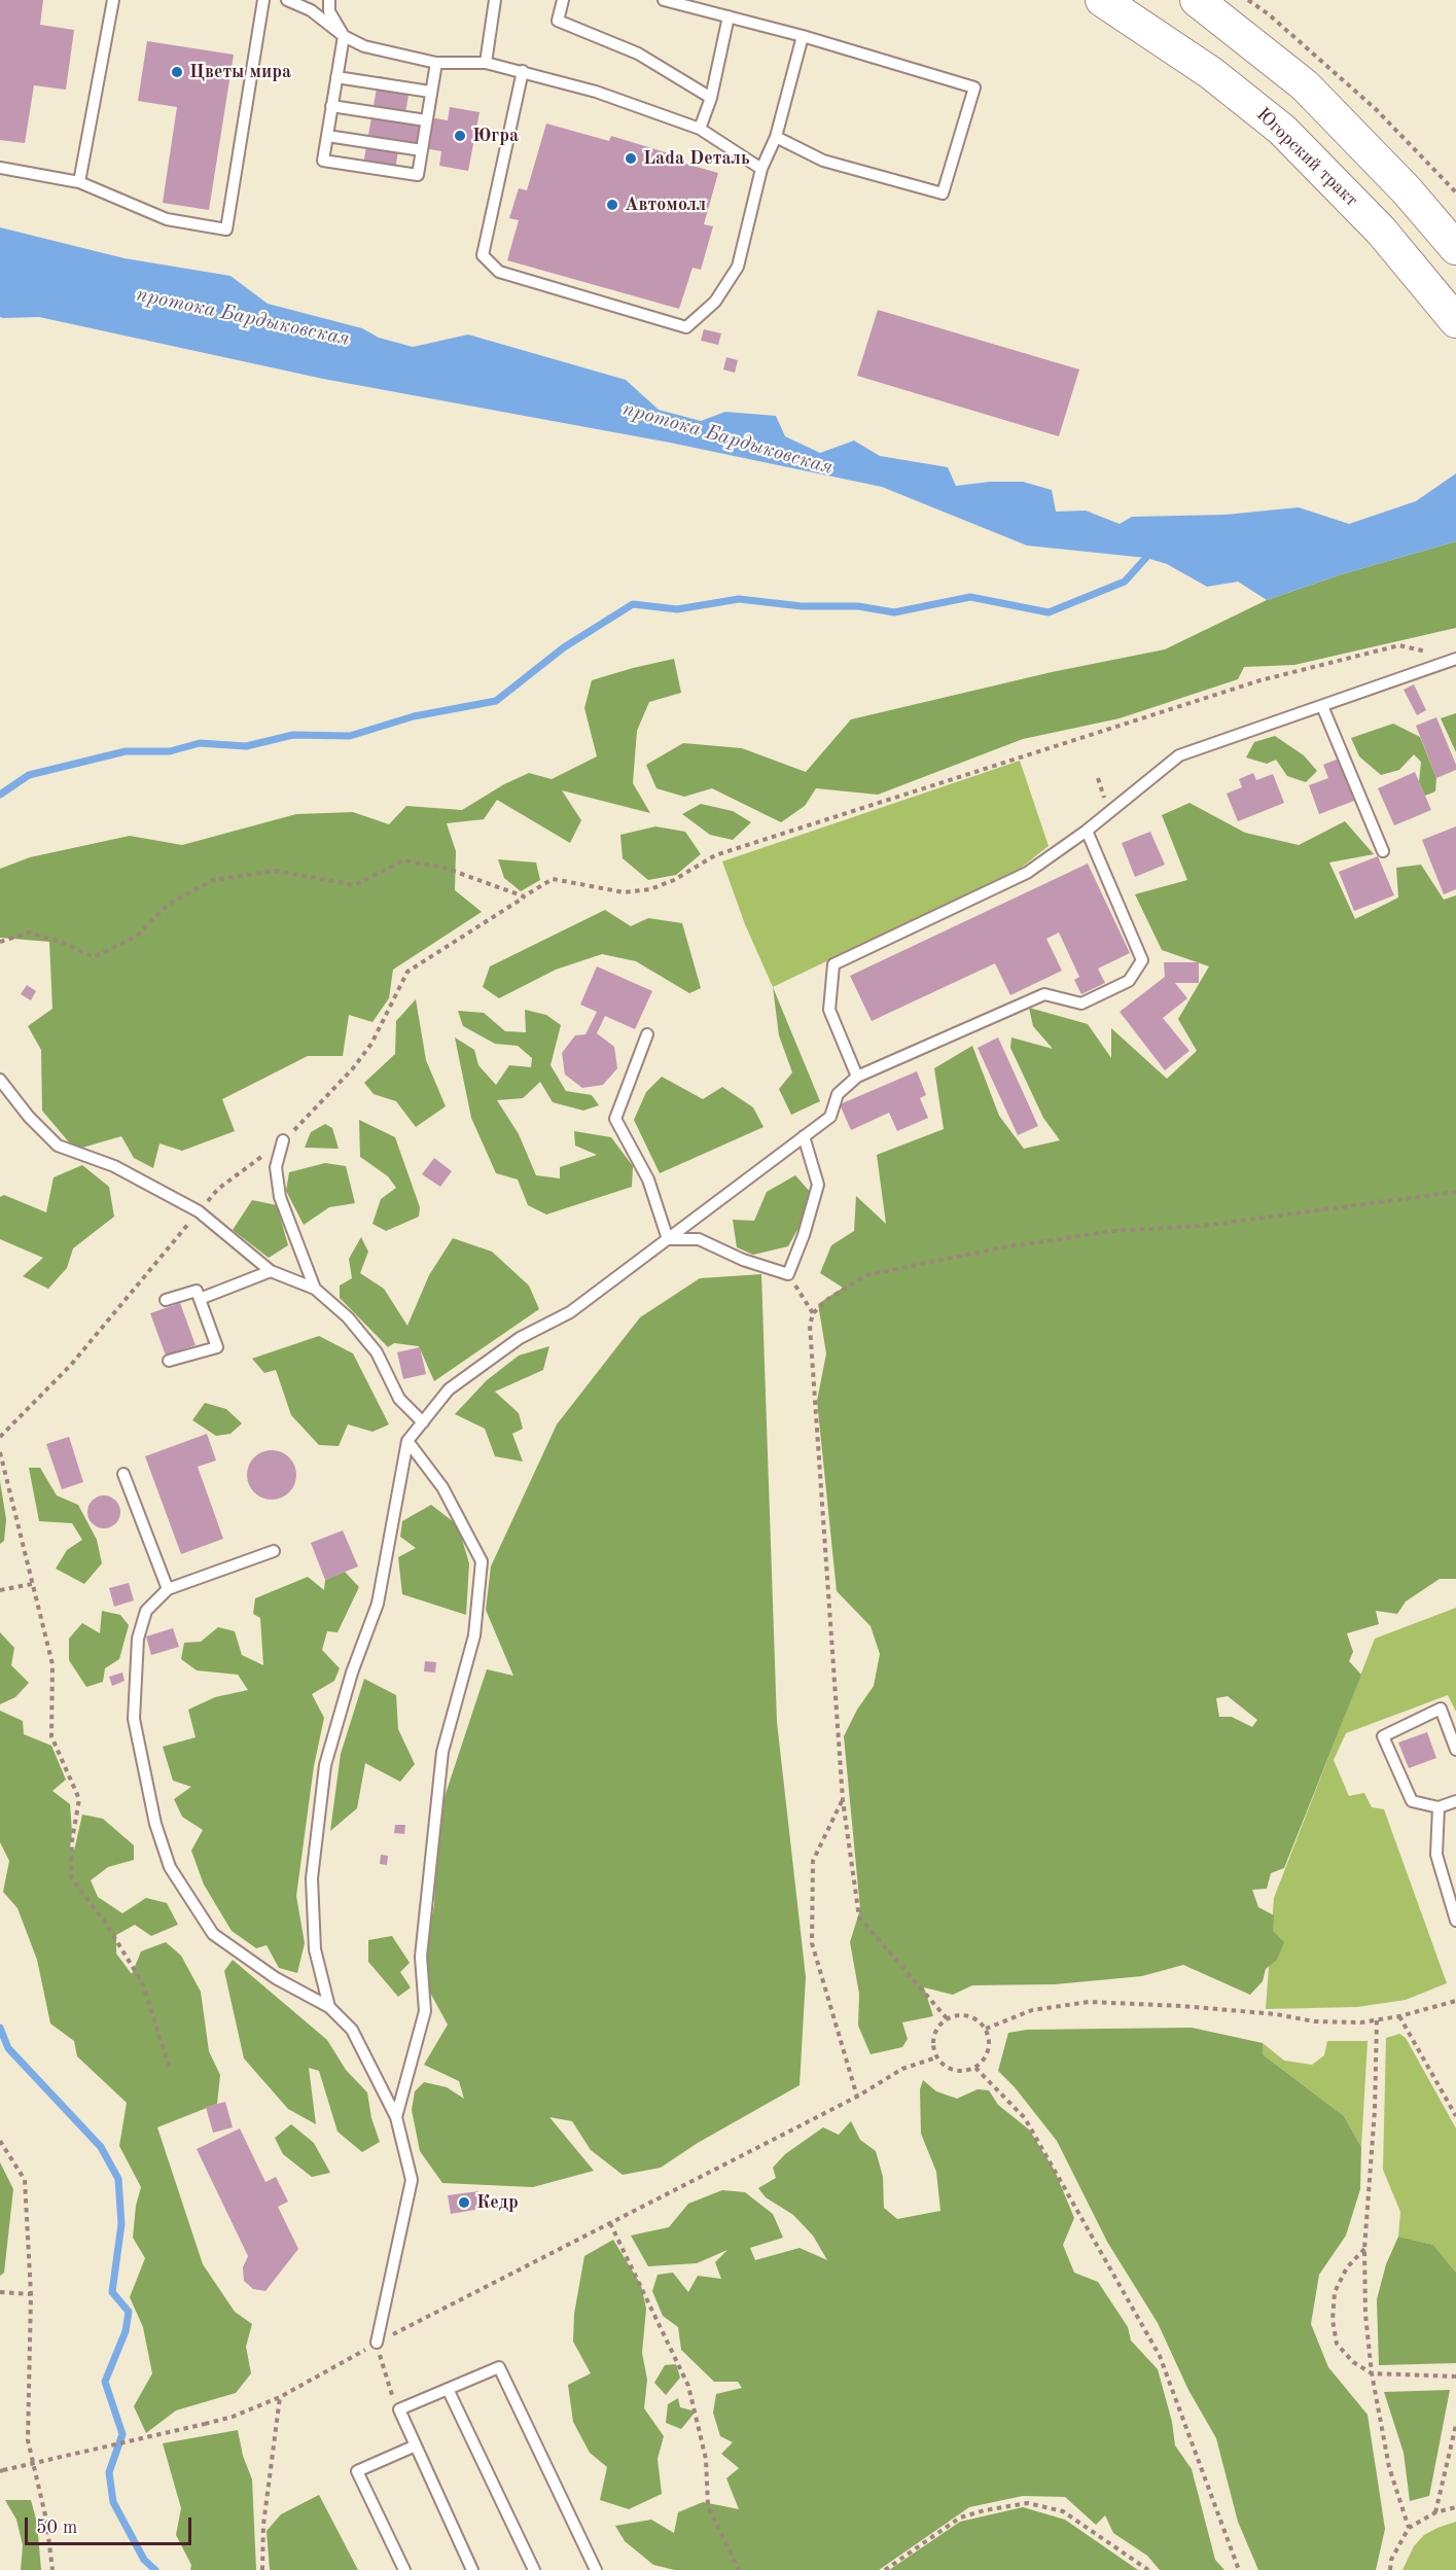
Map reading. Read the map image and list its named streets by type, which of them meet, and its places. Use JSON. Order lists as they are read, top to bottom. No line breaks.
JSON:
{"streets":{"main road":["Югорский тракт"]},"water":["протока Бардыковская"],"places":["Цветы мира","Югра","Lada Dеталь","Автомолл","Кедр"],"scale_bar":"50 m"}
